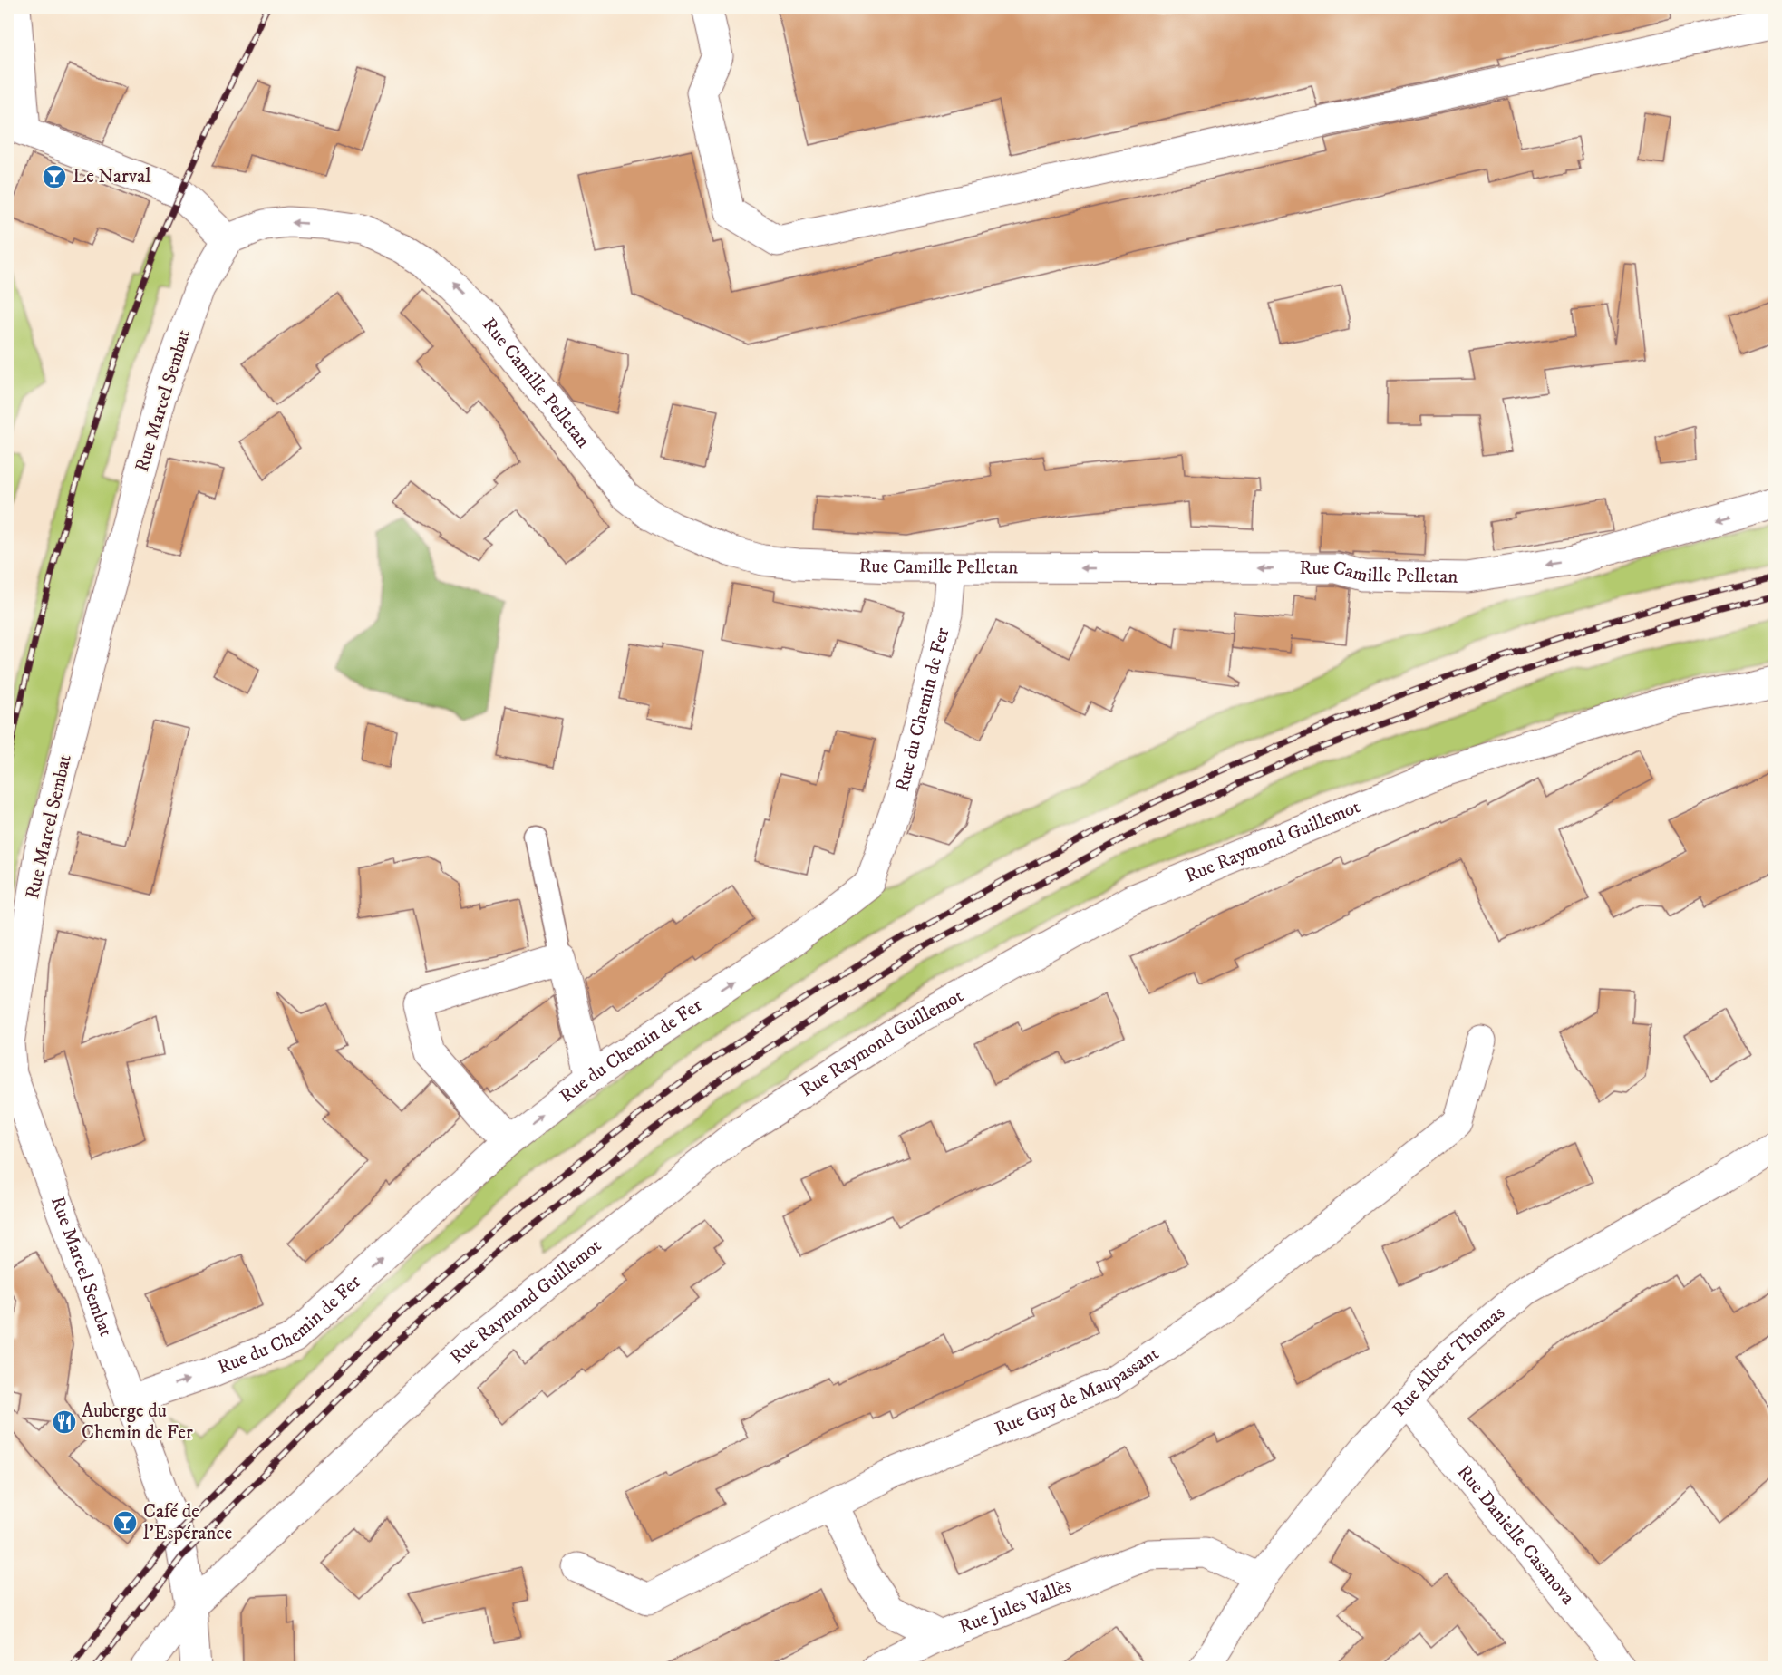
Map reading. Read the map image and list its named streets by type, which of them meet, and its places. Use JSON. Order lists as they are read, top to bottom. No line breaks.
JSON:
{"streets":{"street":["Rue Camille Pelletan","Rue Marcel Sembat","Rue du Chemin de Fer","Rue Raymond Guillemot","Rue Albert Thomas","Rue Guy de Maupassant","Rue Danielle Casanova","Rue Jules Vallès"]},"crossings":[["Rue Camille Pelletan","Rue Marcel Sembat"],["Rue Camille Pelletan","Rue du Chemin de Fer"],["Rue Marcel Sembat","Rue du Chemin de Fer"],["Rue Marcel Sembat","Rue Raymond Guillemot"],["Rue Albert Thomas","Rue Danielle Casanova"],["Rue Albert Thomas","Rue Jules Vallès"],["Rue Guy de Maupassant","Rue Jules Vallès"]],"one_way":["Rue Camille Pelletan","Rue du Chemin de Fer"],"places":{"bar":["Le Narval","Café de l'Espérance"],"restaurant":["Auberge du Chemin de Fer"]}}
